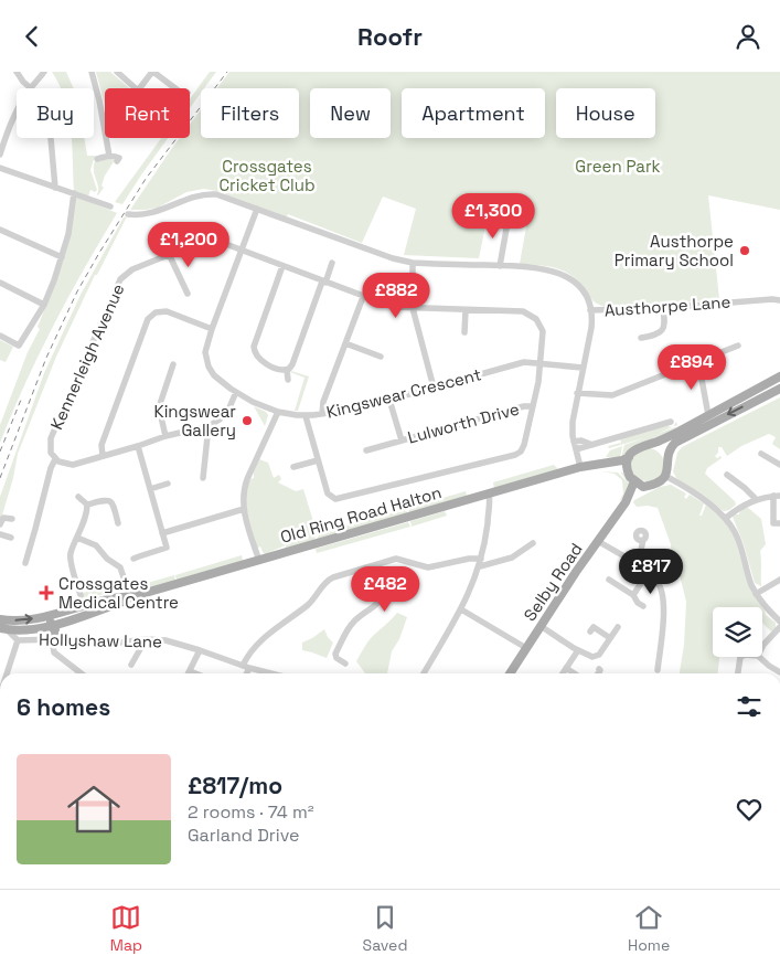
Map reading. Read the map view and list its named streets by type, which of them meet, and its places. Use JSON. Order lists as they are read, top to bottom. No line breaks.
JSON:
{"streets":{"main road":["Old Ring Road Halton","Selby Road"],"street":["Austhorpe Lane","Kennerleigh Avenue","Kingswear Crescent","Lulworth Drive","Hollyshaw Lane"]},"crossings":[["Austhorpe Lane","Kingswear Crescent"],["Kennerleigh Avenue","Kingswear Crescent"],["Kingswear Crescent","Lulworth Drive"],["Old Ring Road Halton","Selby Road"]],"parks":["Crossgates Cricket Club","Green Park"],"places":{"other":["Austhorpe Primary School","Kingswear Gallery"],"health":["Crossgates Medical Centre"]},"page":{"header":"Roofr","chip":["Buy","Rent","Filters","New","Apartment","House"],"price":["£1,300","£1,200","£882","£894","£817","£482"],"heading":"6 homes","list":[{"name":"£817/mo","note":"2 rooms · 74 m² · Garland Drive"}],"tabs":["Map","Saved","Home"]}}
